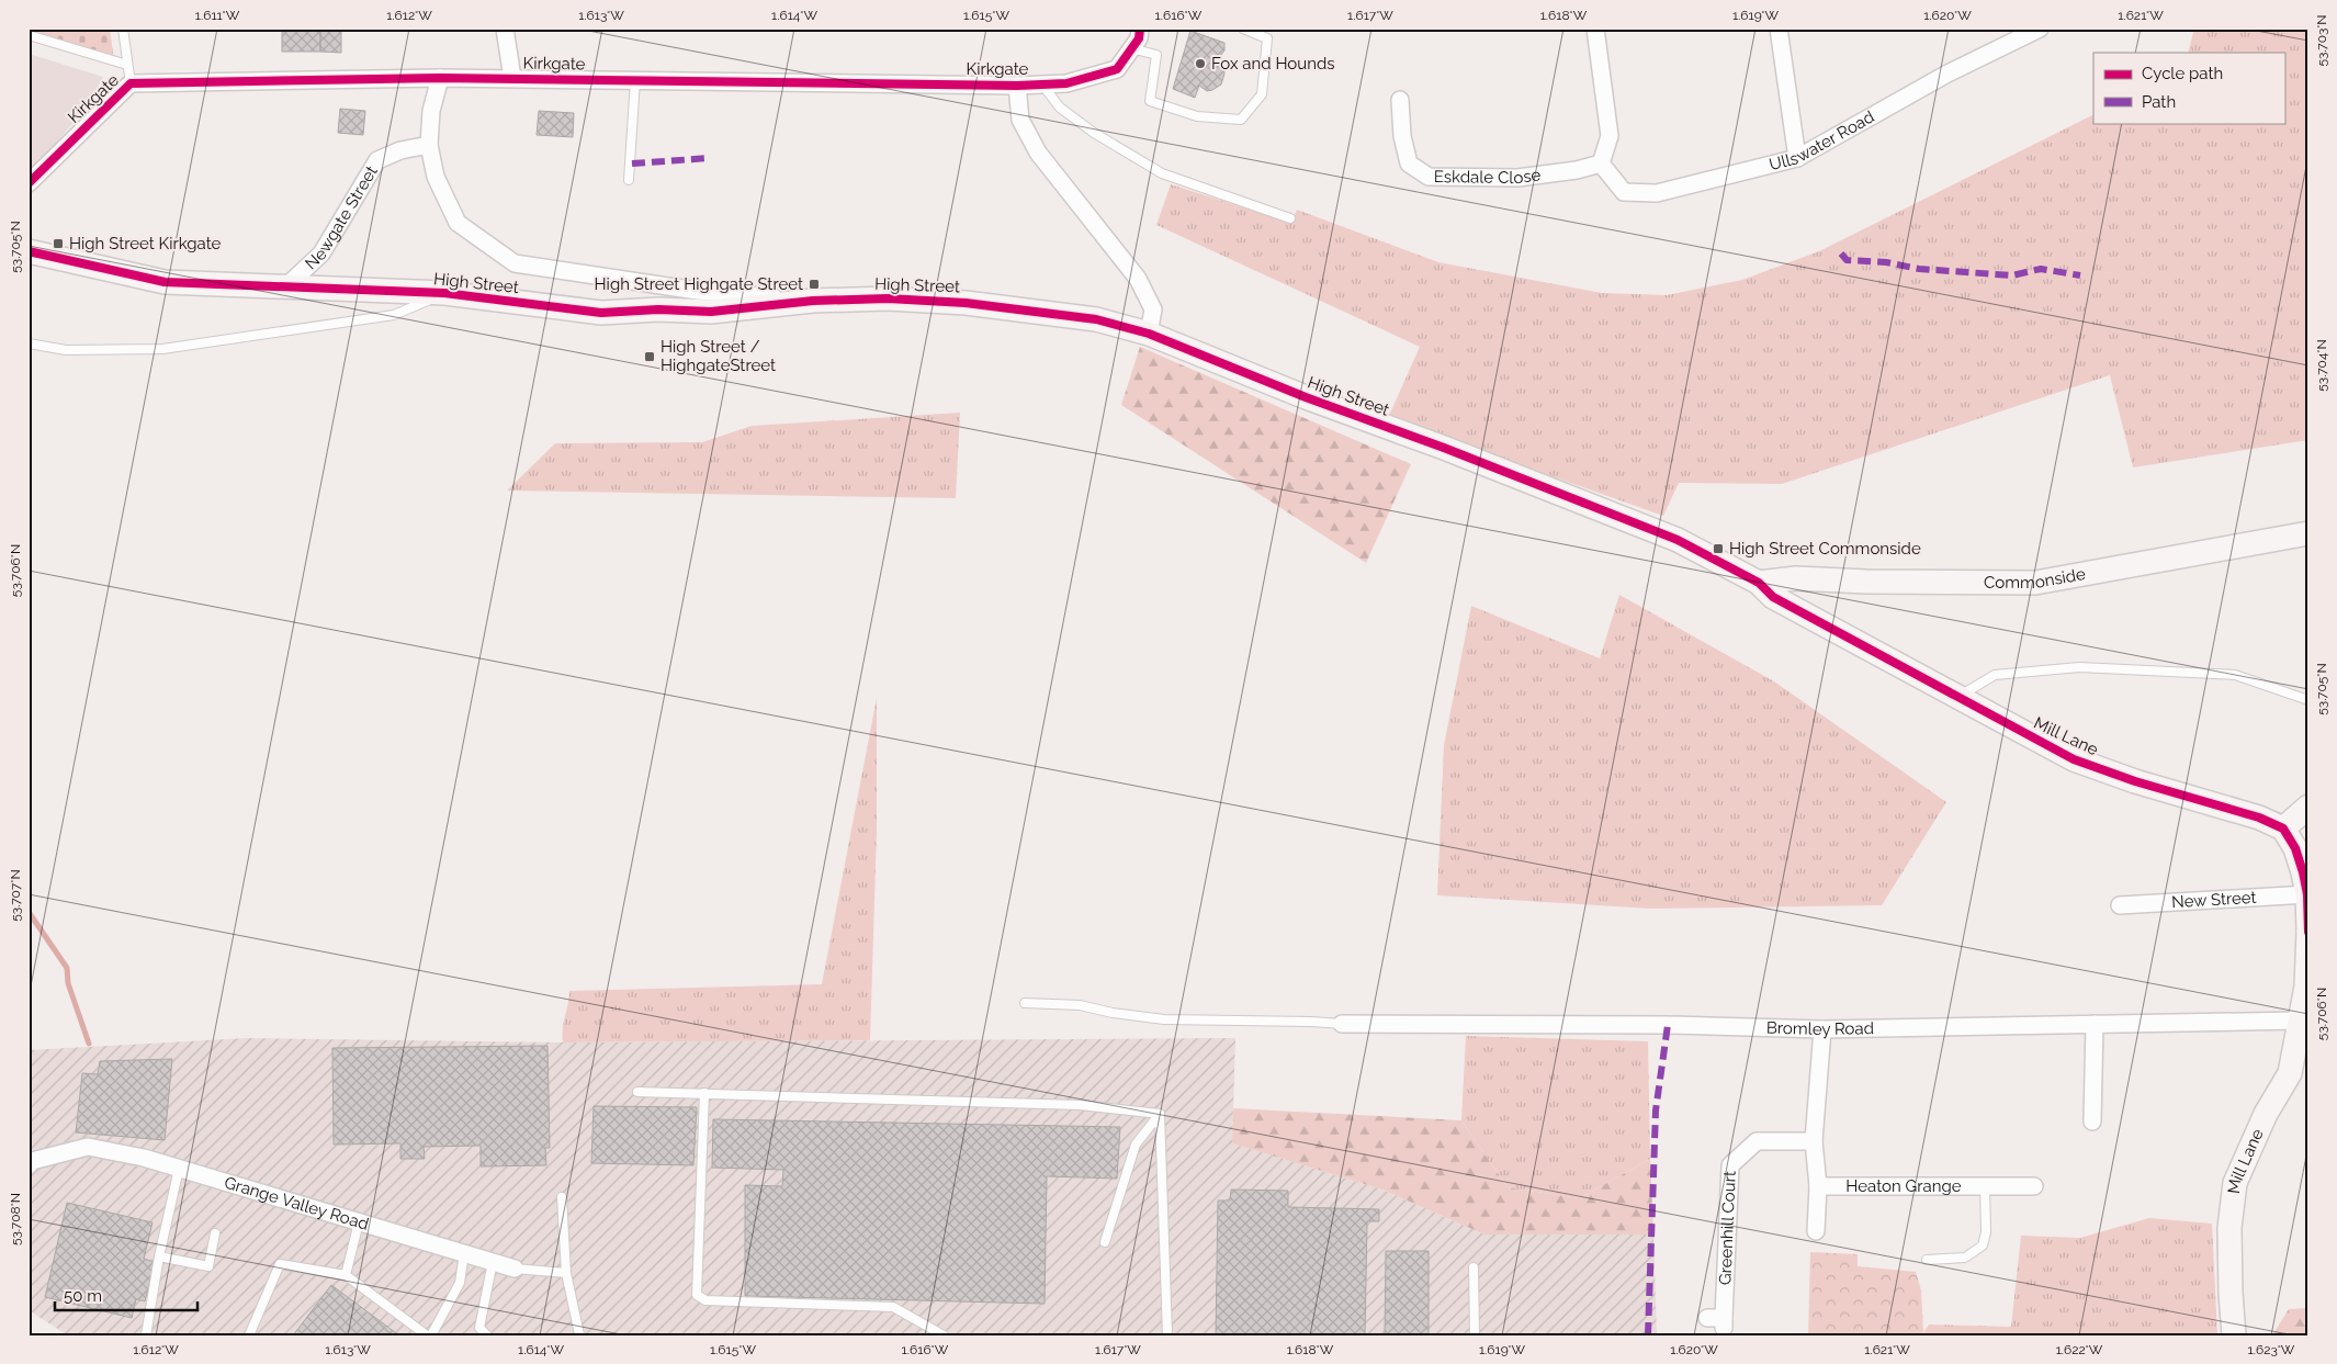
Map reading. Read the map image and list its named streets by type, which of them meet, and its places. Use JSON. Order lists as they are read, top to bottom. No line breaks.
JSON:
{"streets":{"street":["Kirkgate","Ullswater Road","Eskdale Close","Newgate Street","High Street","Commonside","Mill Lane","New Street","Bromley Road","Heaton Grange","Grange Valley Road","Greenhill Court"]},"crossings":[["Kirkgate","High Street"],["Ullswater Road","Eskdale Close"],["Newgate Street","High Street"],["High Street","Commonside"],["High Street","Mill Lane"],["Commonside","Mill Lane"],["Mill Lane","New Street"],["Mill Lane","Bromley Road"]],"places":{"other":["Fox and Hounds"],"transit":["High Street Kirkgate","High Street Highgate Street","High Street / HighgateStreet","High Street Commonside"]},"legend":["Cycle path","Path"],"scale_bar":"50 m","coordinates":["1.611°W","1.612°W","1.613°W","1.614°W","1.615°W","1.616°W","1.617°W","1.618°W","1.619°W","1.620°W","1.621°W","53.703°N","53.705°N","53.704°N","53.706°N","53.707°N","53.708°N","1.622°W","1.623°W"]}
